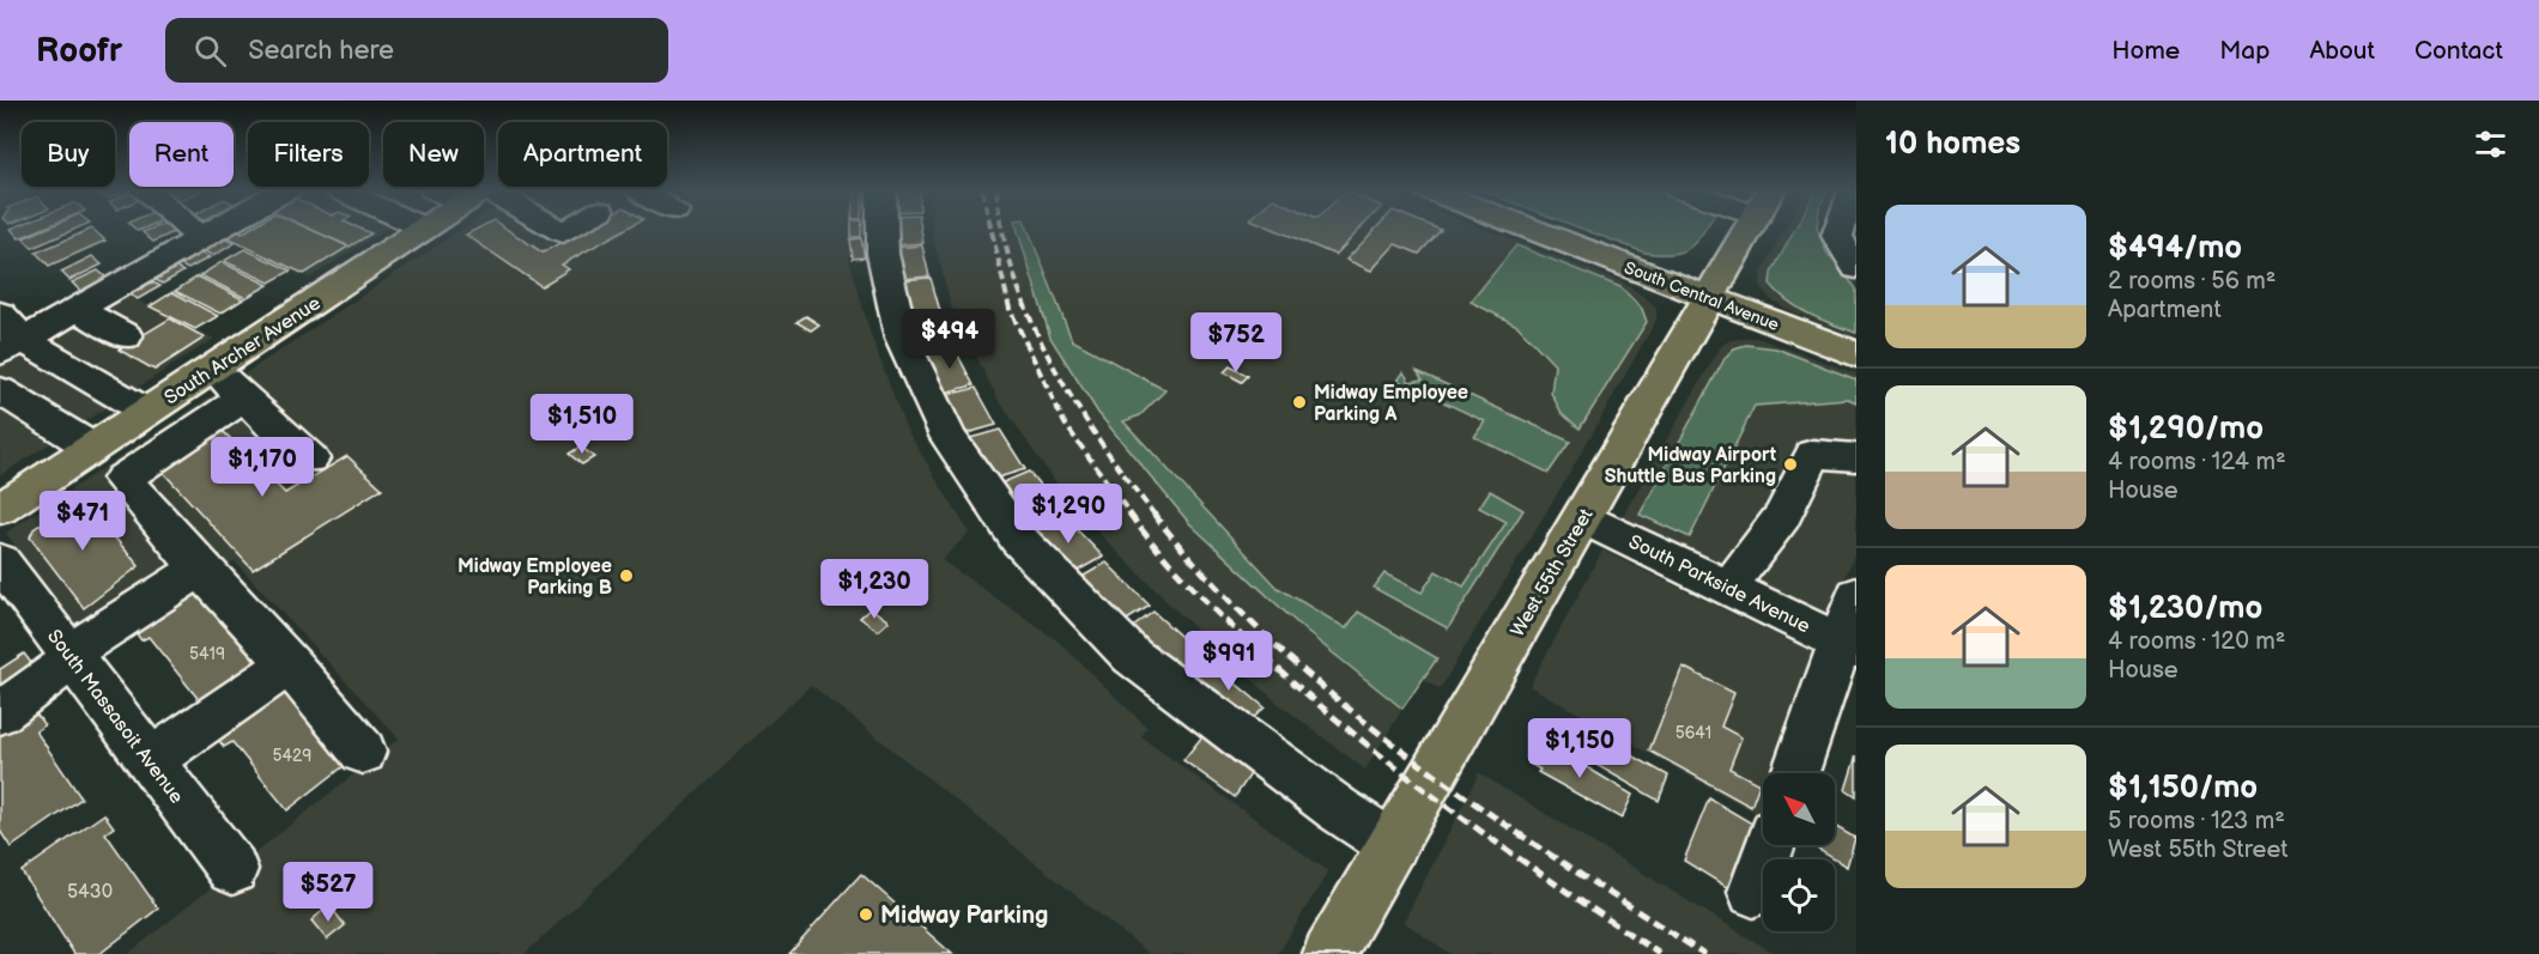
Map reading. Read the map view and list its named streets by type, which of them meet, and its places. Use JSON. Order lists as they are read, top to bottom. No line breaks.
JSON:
{"streets":{"main road":["South Central Avenue","South Archer Avenue","West 55th Street"],"street":["South Parkside Avenue","South Massasoit Avenue"]},"crossings":[["South Central Avenue","West 55th Street"],["West 55th Street","South Parkside Avenue"]],"places":["Midway Employee Parking A","Midway Airport Shuttle Bus Parking","Midway Employee Parking B","Midway Parking"],"house_numbers":["5419","5641","5429","5430"],"north":"top left","page":{"header":"Roofr","search":"Search here","nav":["Home","Map","About","Contact"],"heading":"10 homes","chip":["Buy","Rent","Filters","New","Apartment"],"list":[{"name":"$494/mo","note":"2 rooms · 56 m² · Apartment"},{"name":"$1,290/mo","note":"4 rooms · 124 m² · House"},{"name":"$1,230/mo","note":"4 rooms · 120 m² · House"},{"name":"$1,150/mo","note":"5 rooms · 123 m² · West 55th Street"}],"price":["$494","$752","$1,510","$1,170","$1,290","$471","$1,230","$991","$1,150","$527"]}}
